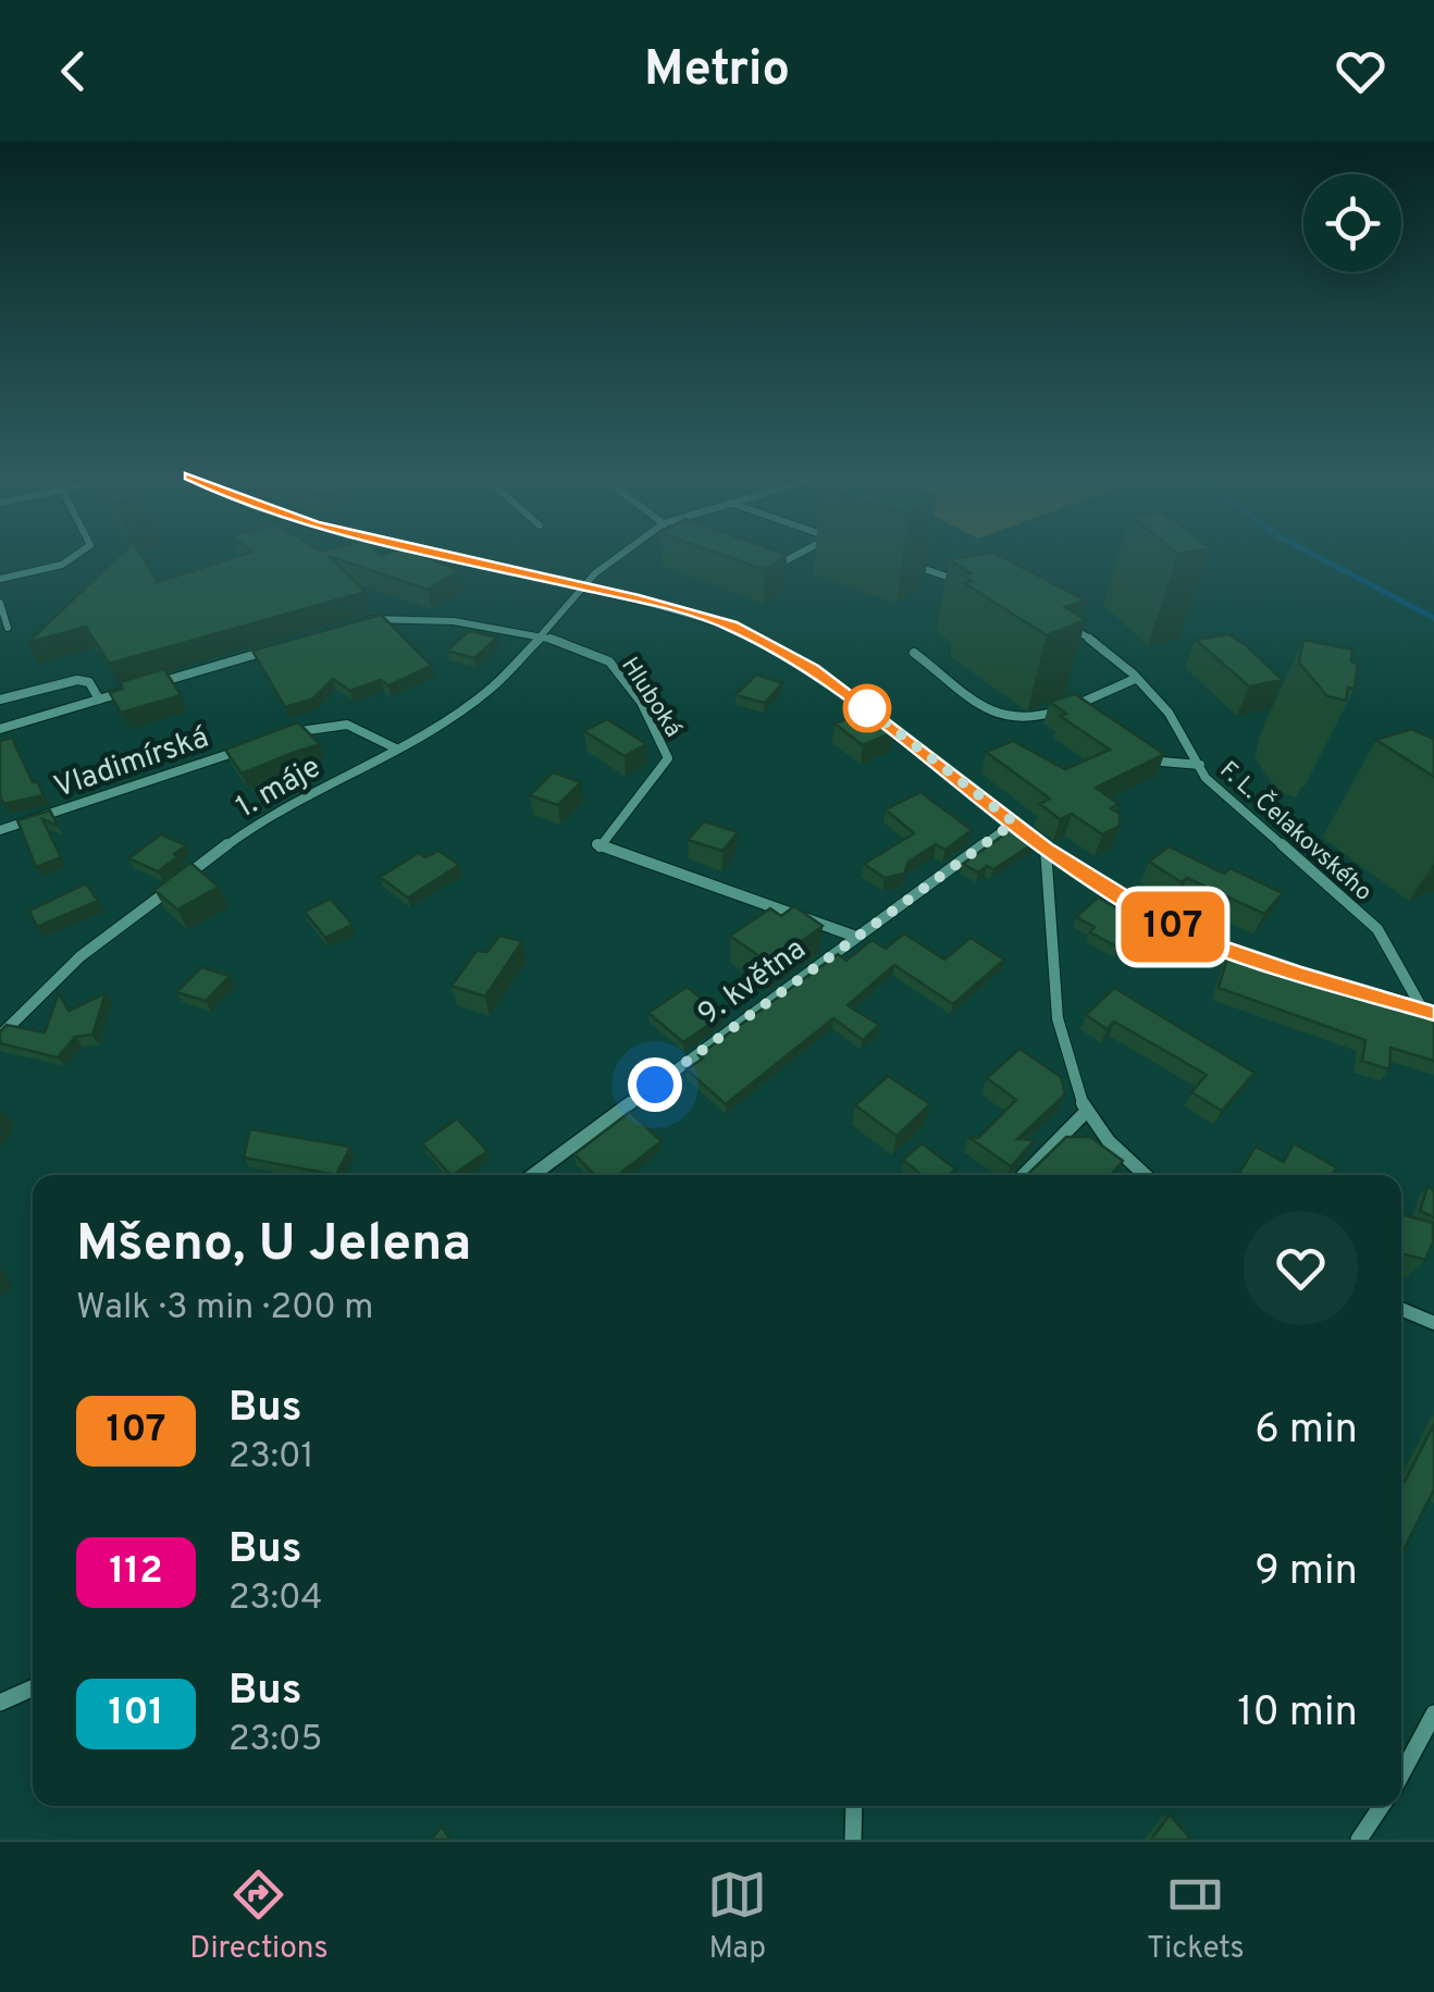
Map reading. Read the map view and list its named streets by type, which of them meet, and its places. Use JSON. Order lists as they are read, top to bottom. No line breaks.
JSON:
{"streets":{"street":["Hluboká","Vladimírská","1. máje","F. L. Čelakovského","9. května"]},"crossings":[["Hluboká","1. máje"],["Hluboká","9. května"]],"lines":["bus line 107"],"page":{"header":"Metrio","on_map":"107","heading":["Mšeno, U Jelena","Walk · 3 min · 200 m"],"list":[{"mark":"107","name":"Bus","note":"23:01","value":"6 min"},{"mark":"112","name":"Bus","note":"23:04","value":"9 min"},{"mark":"101","name":"Bus","note":"23:05","value":"10 min"}],"tabs":["Directions","Map","Tickets"]}}
